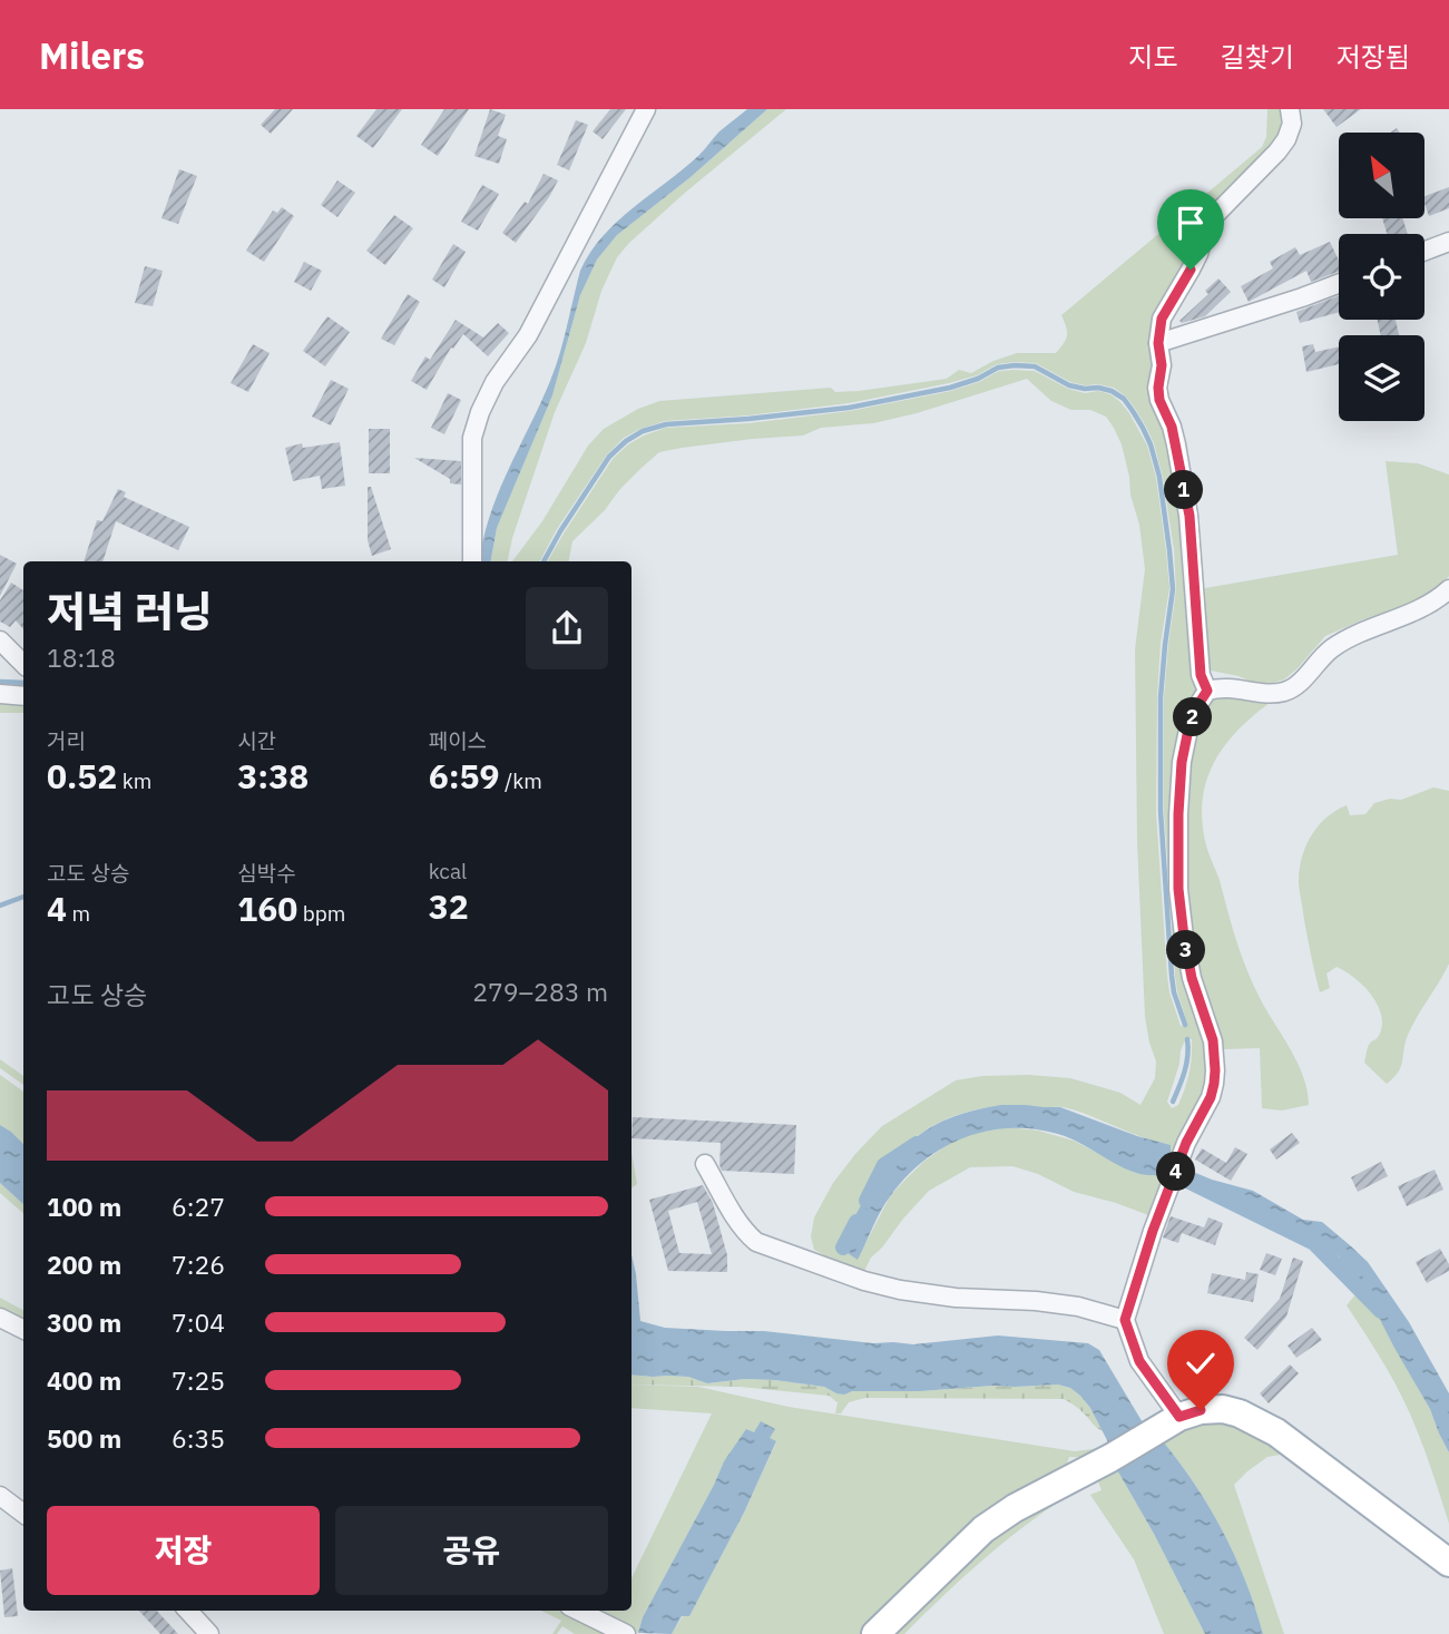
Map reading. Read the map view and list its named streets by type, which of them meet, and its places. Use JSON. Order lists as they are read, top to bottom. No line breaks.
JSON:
{"north":"top left","page":{"header":"Milers","nav":["지도","길찾기","저장됨"],"pins":["1","2","3","4"],"heading":["저녁 러닝","18:18"],"stats":[["거리","0.52 km"],["시간","3:38"],["페이스","6:59 /km"],["고도 상승","4 m"],["심박수","160 bpm"],["kcal","32"]],"chart":["고도 상승","279–283 m"],"list":[{"name":"100 m","note":"6:27"},{"name":"200 m","note":"7:26"},{"name":"300 m","note":"7:04"},{"name":"400 m","note":"7:25"},{"name":"500 m","note":"6:35"}],"buttons":["저장","공유"]}}
